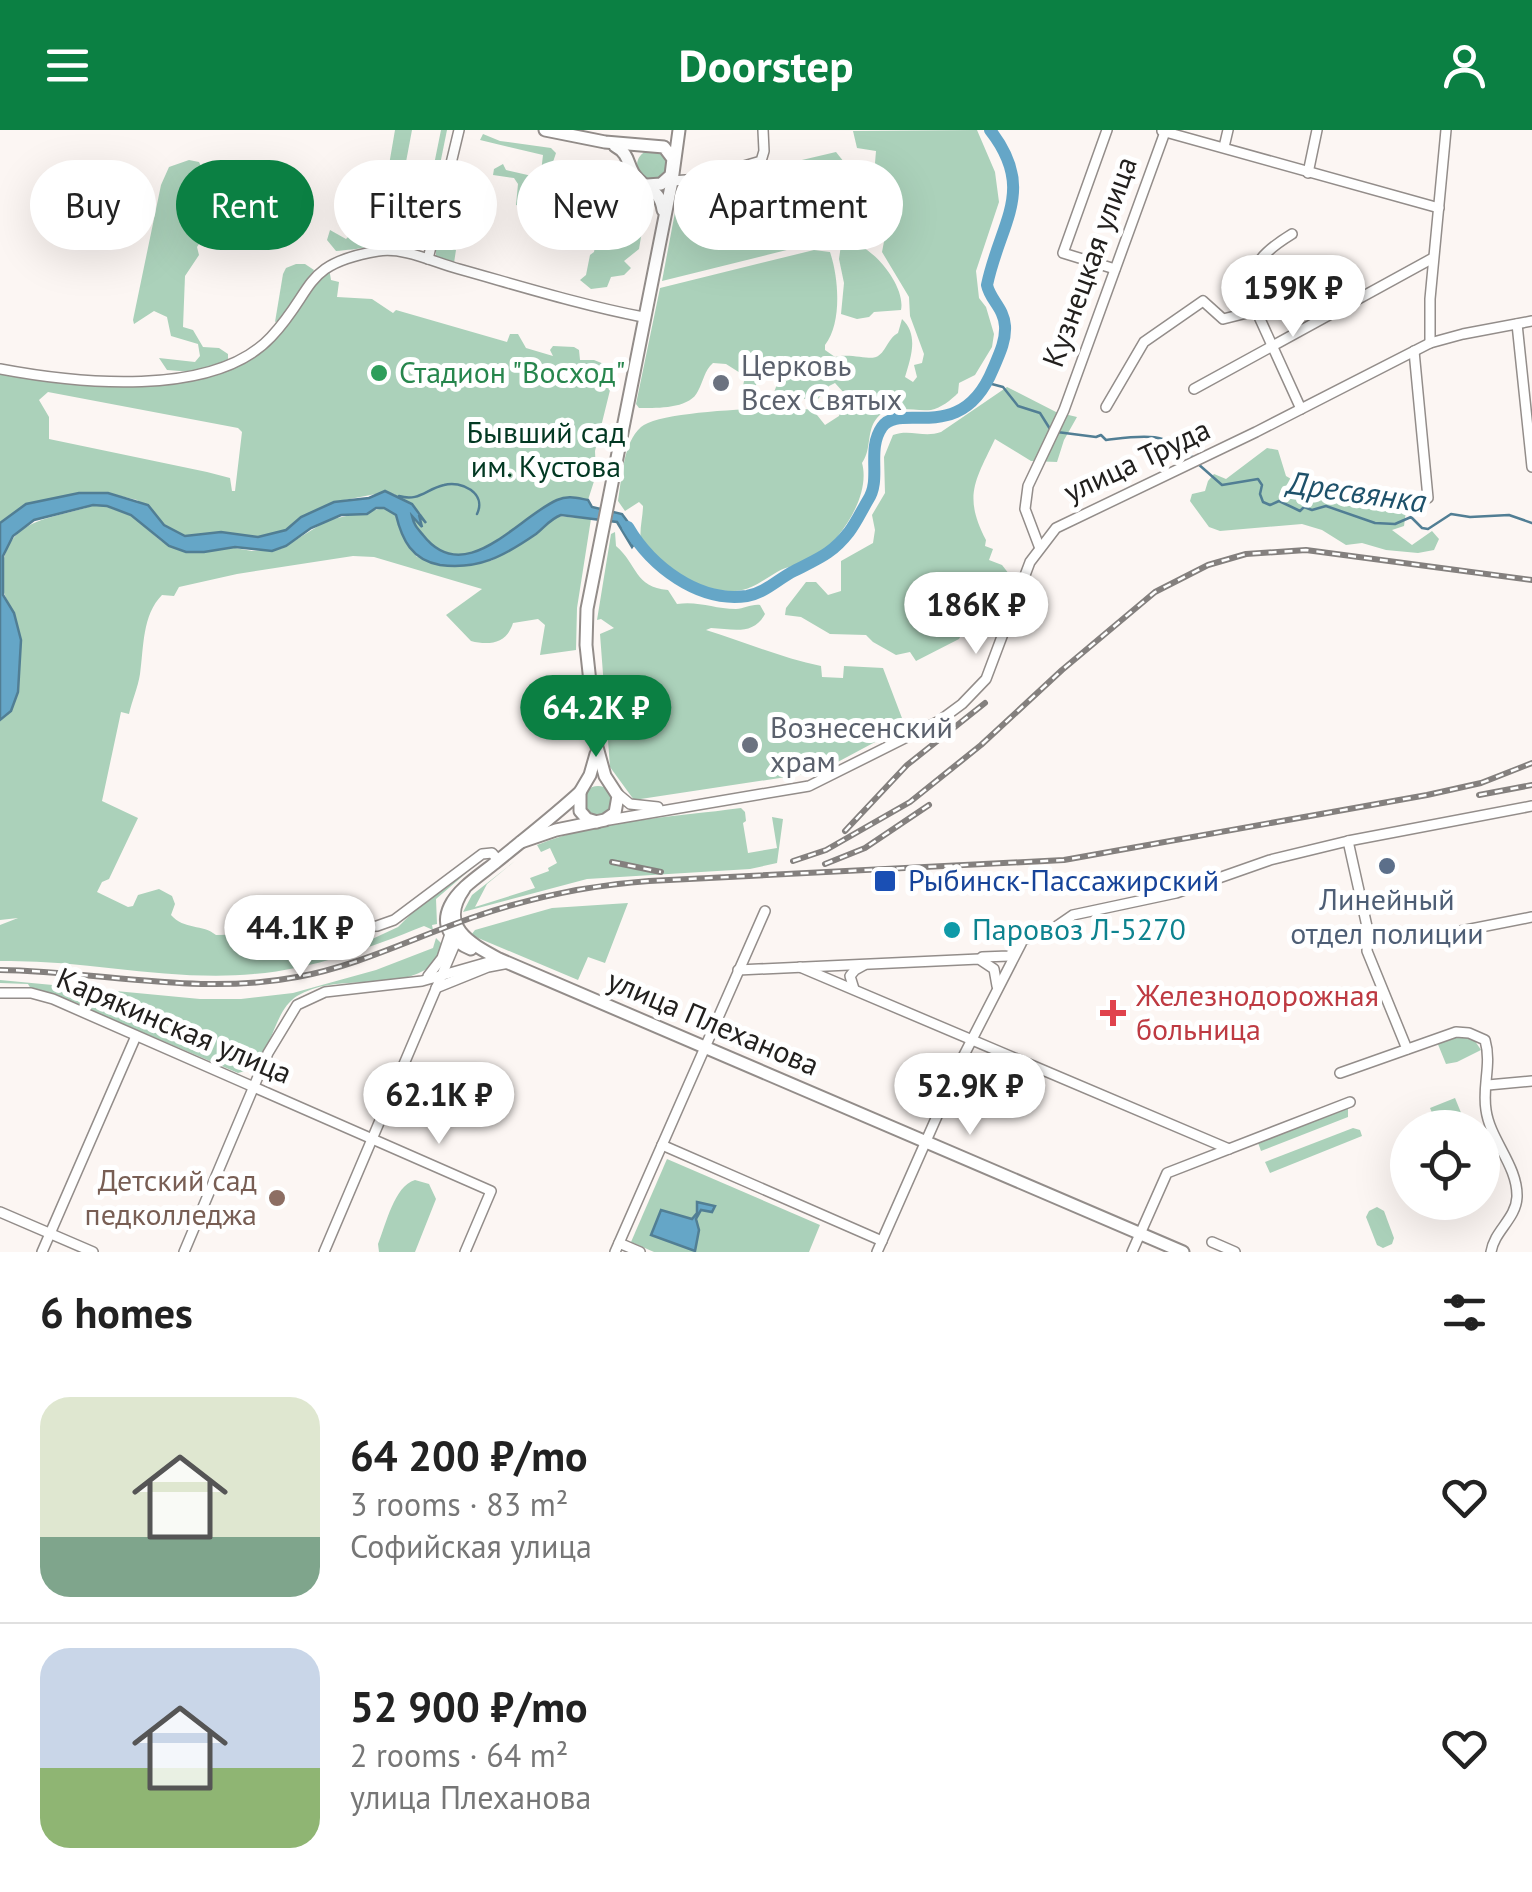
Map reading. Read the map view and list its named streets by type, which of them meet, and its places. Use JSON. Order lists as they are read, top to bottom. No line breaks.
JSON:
{"streets":{"main road":["улица Плеханова"],"street":["Кузнецкая улица","улица Труда","Карякинская улица"]},"crossings":[["Кузнецкая улица","улица Труда"]],"water":["Дресвянка"],"parks":["Бывший сад им. Кустова"],"places":{"other":["Стадион \"Восход\"","Церковь Всех Святых","Вознесенский храм","Линейный отдел полиции","Паровоз Л-5270","Детский сад педколледжа"],"transit":["Рыбинск-Пассажирский"],"health":["Железнодорожная больница"]},"page":{"header":"Doorstep","chip":["Buy","Rent","Filters","New","Apartment"],"price":["159K ₽","186K ₽","64.2K ₽","44.1K ₽","52.9K ₽","62.1K ₽"],"heading":"6 homes","list":[{"name":"64 200 ₽/mo","note":"3 rooms · 83 m² · Софийская улица"},{"name":"52 900 ₽/mo","note":"2 rooms · 64 m² · улица Плеханова"}]}}
